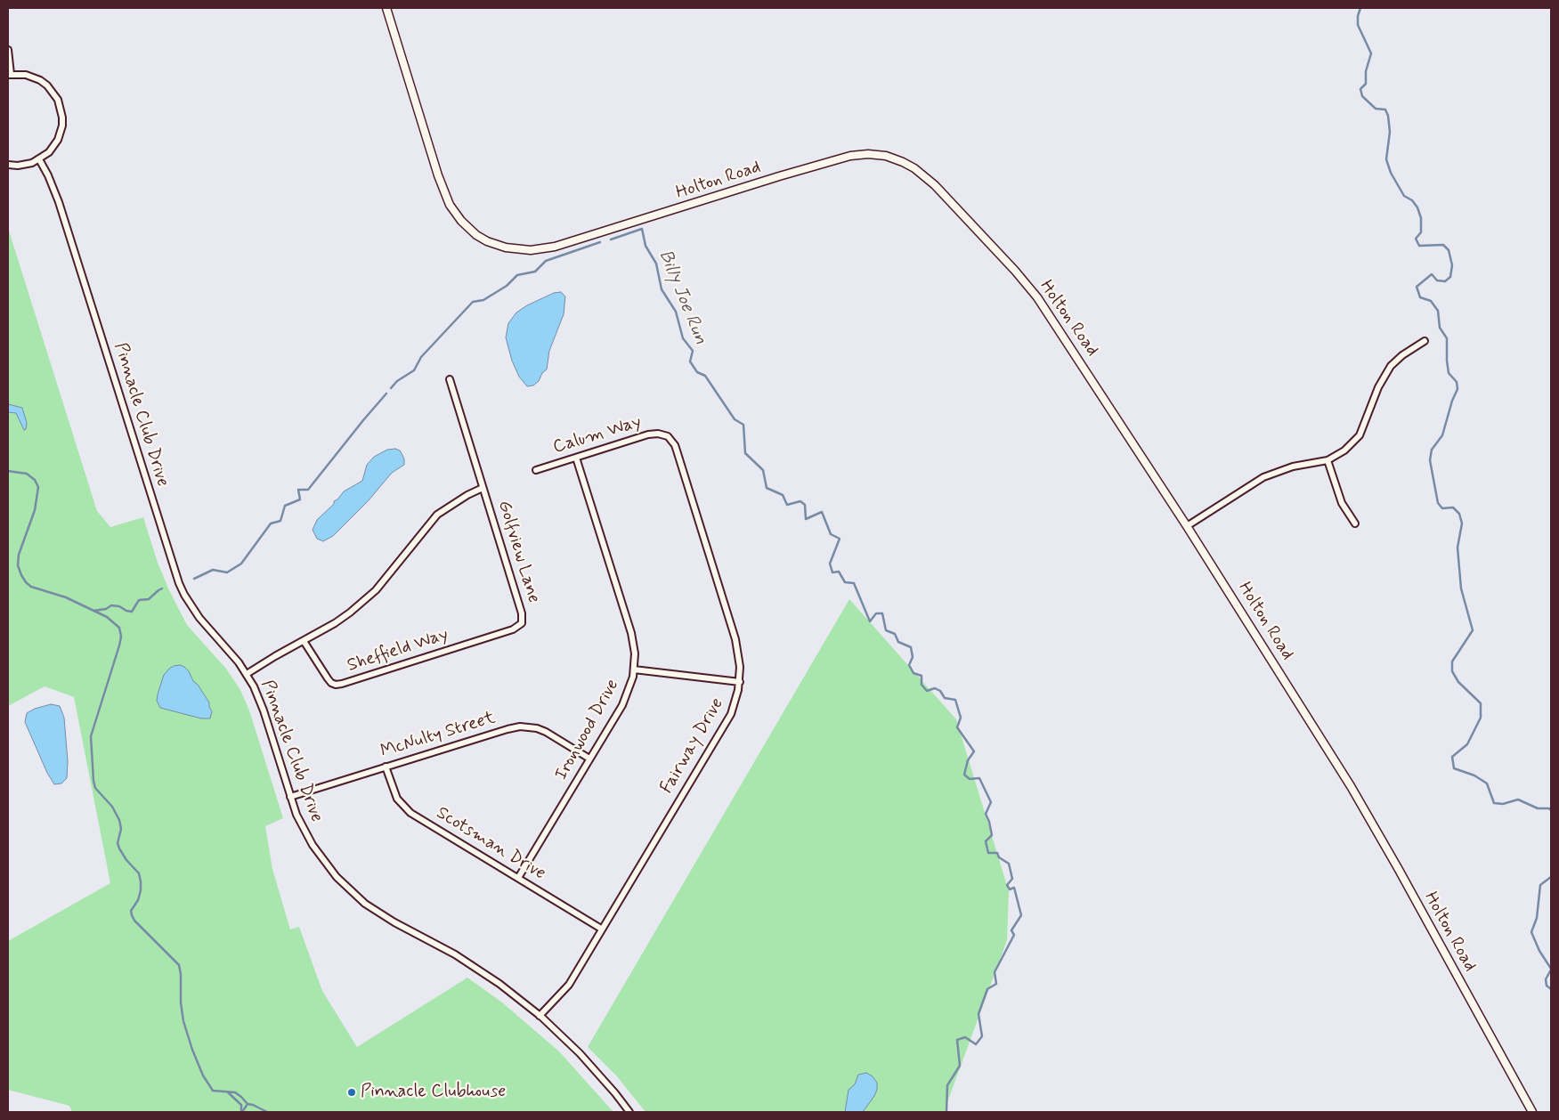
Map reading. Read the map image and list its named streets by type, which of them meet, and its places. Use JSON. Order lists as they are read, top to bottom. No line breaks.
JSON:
{"streets":{"street":["Holton Road","Pinnacle Club Drive","Calum Way","Golfview Lane","Sheffield Way","Ironwood Drive","McNulty Street","Fairway Drive","Scotsman Drive"]},"crossings":[["Pinnacle Club Drive","McNulty Street"],["Pinnacle Club Drive","Fairway Drive"],["Calum Way","Ironwood Drive"],["Calum Way","Fairway Drive"],["Golfview Lane","Sheffield Way"],["Ironwood Drive","McNulty Street"],["Ironwood Drive","Scotsman Drive"],["McNulty Street","Scotsman Drive"],["Fairway Drive","Scotsman Drive"]],"water":["Billy Joe Run"],"places":["Pinnacle Clubhouse"]}
